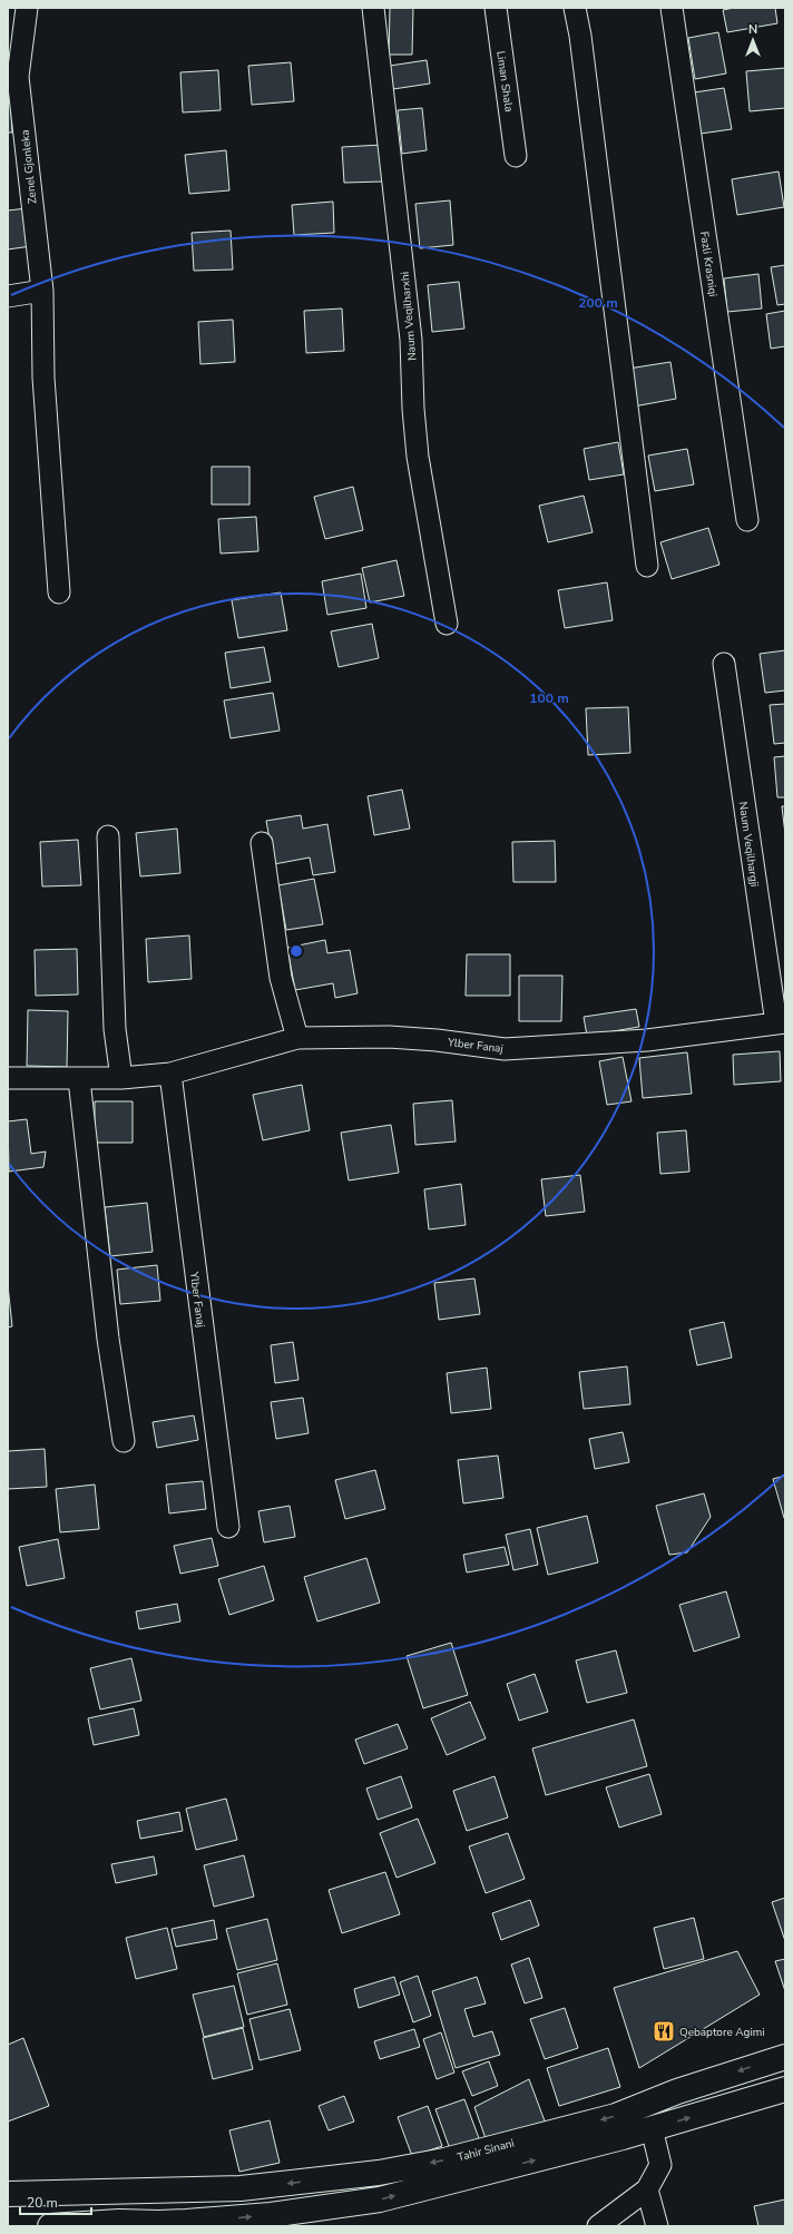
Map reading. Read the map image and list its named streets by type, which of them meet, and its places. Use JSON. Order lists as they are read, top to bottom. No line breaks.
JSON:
{"streets":{"main road":["Tahir Sinani"],"street":["Liman Shala","Zenel Gjonleka","Fazli Krasniqi","Naum Veqilharxhi","Naum Veqilhargji","Ylber Fanaj"]},"crossings":[["Naum Veqilhargji","Ylber Fanaj"]],"places":{"restaurant":["Qebaptore Agimi"]},"scale_bar":"20 m","north":"top","rings":["200 m","100 m"]}
